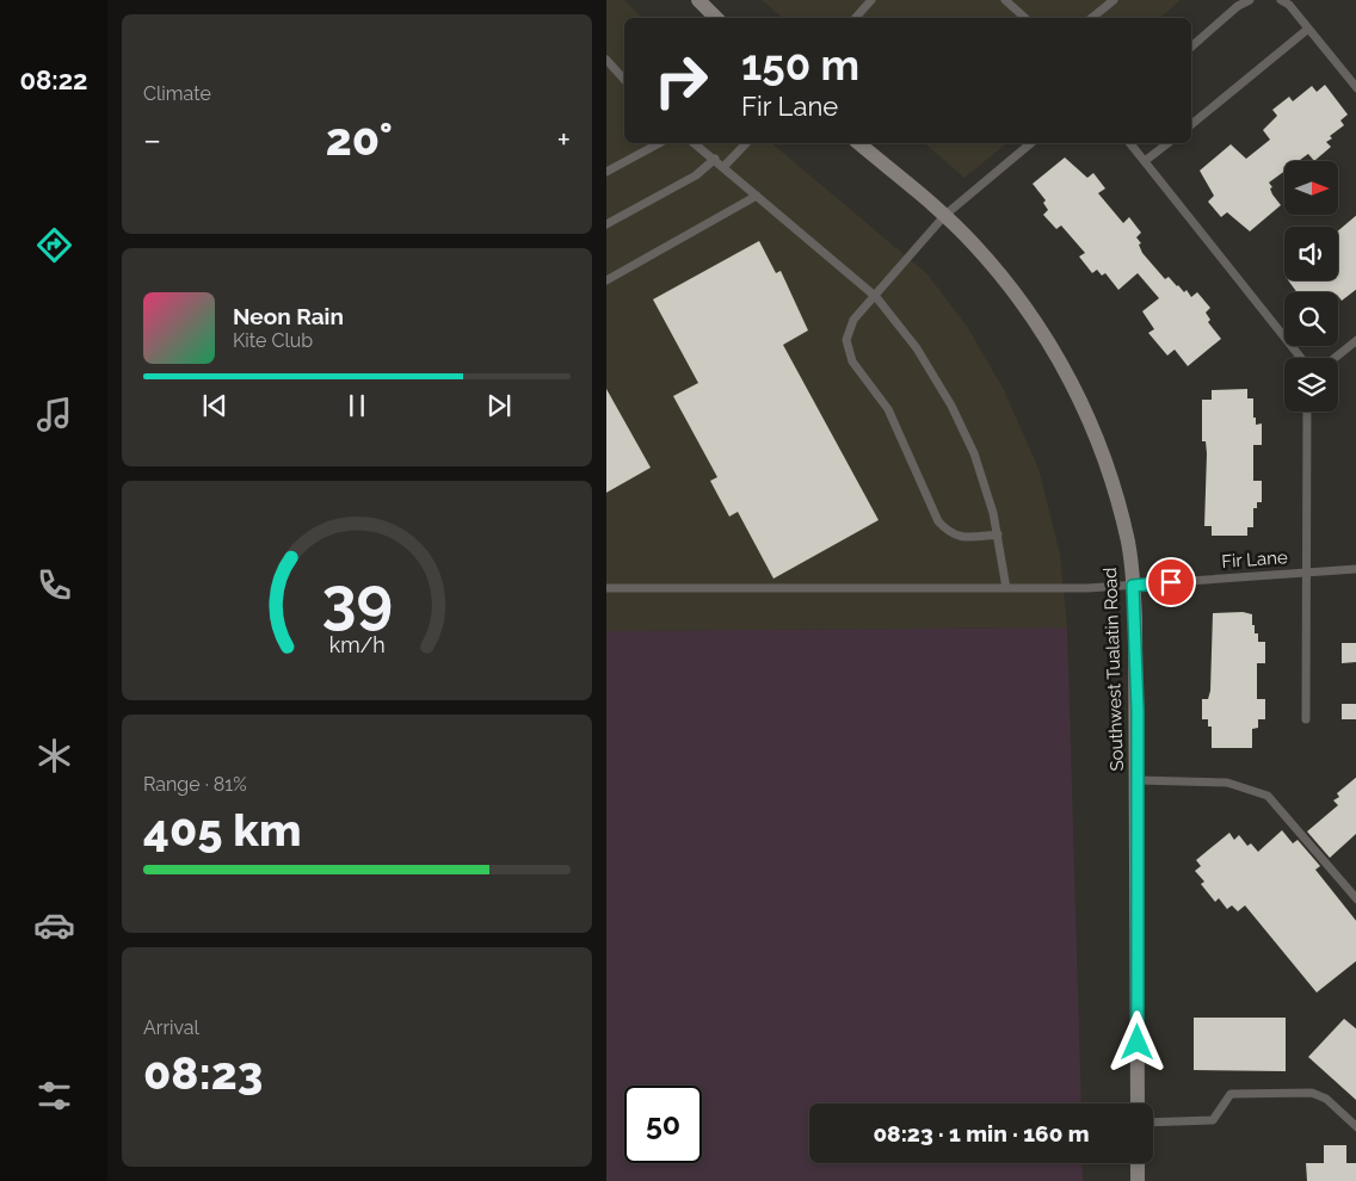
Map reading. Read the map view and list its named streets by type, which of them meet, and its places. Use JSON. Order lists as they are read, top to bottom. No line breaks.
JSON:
{"streets":{"main road":["Southwest Tualatin Road"],"lane":["Fir Lane"]},"crossings":[["Fir Lane","Southwest Tualatin Road"]],"north":"right","page":{"tabs":"08:22","tile":["Climate",["Range · 81%","405 km"],["Arrival","08:23"]],"turn":["150 m","Fir Lane"],"heat":["−","20°","+"],"song":["Neon Rain","Kite Club"],"limit":"50","trip":"08:23 · 1 min · 160 m","gauge":["39","km/h"]}}
